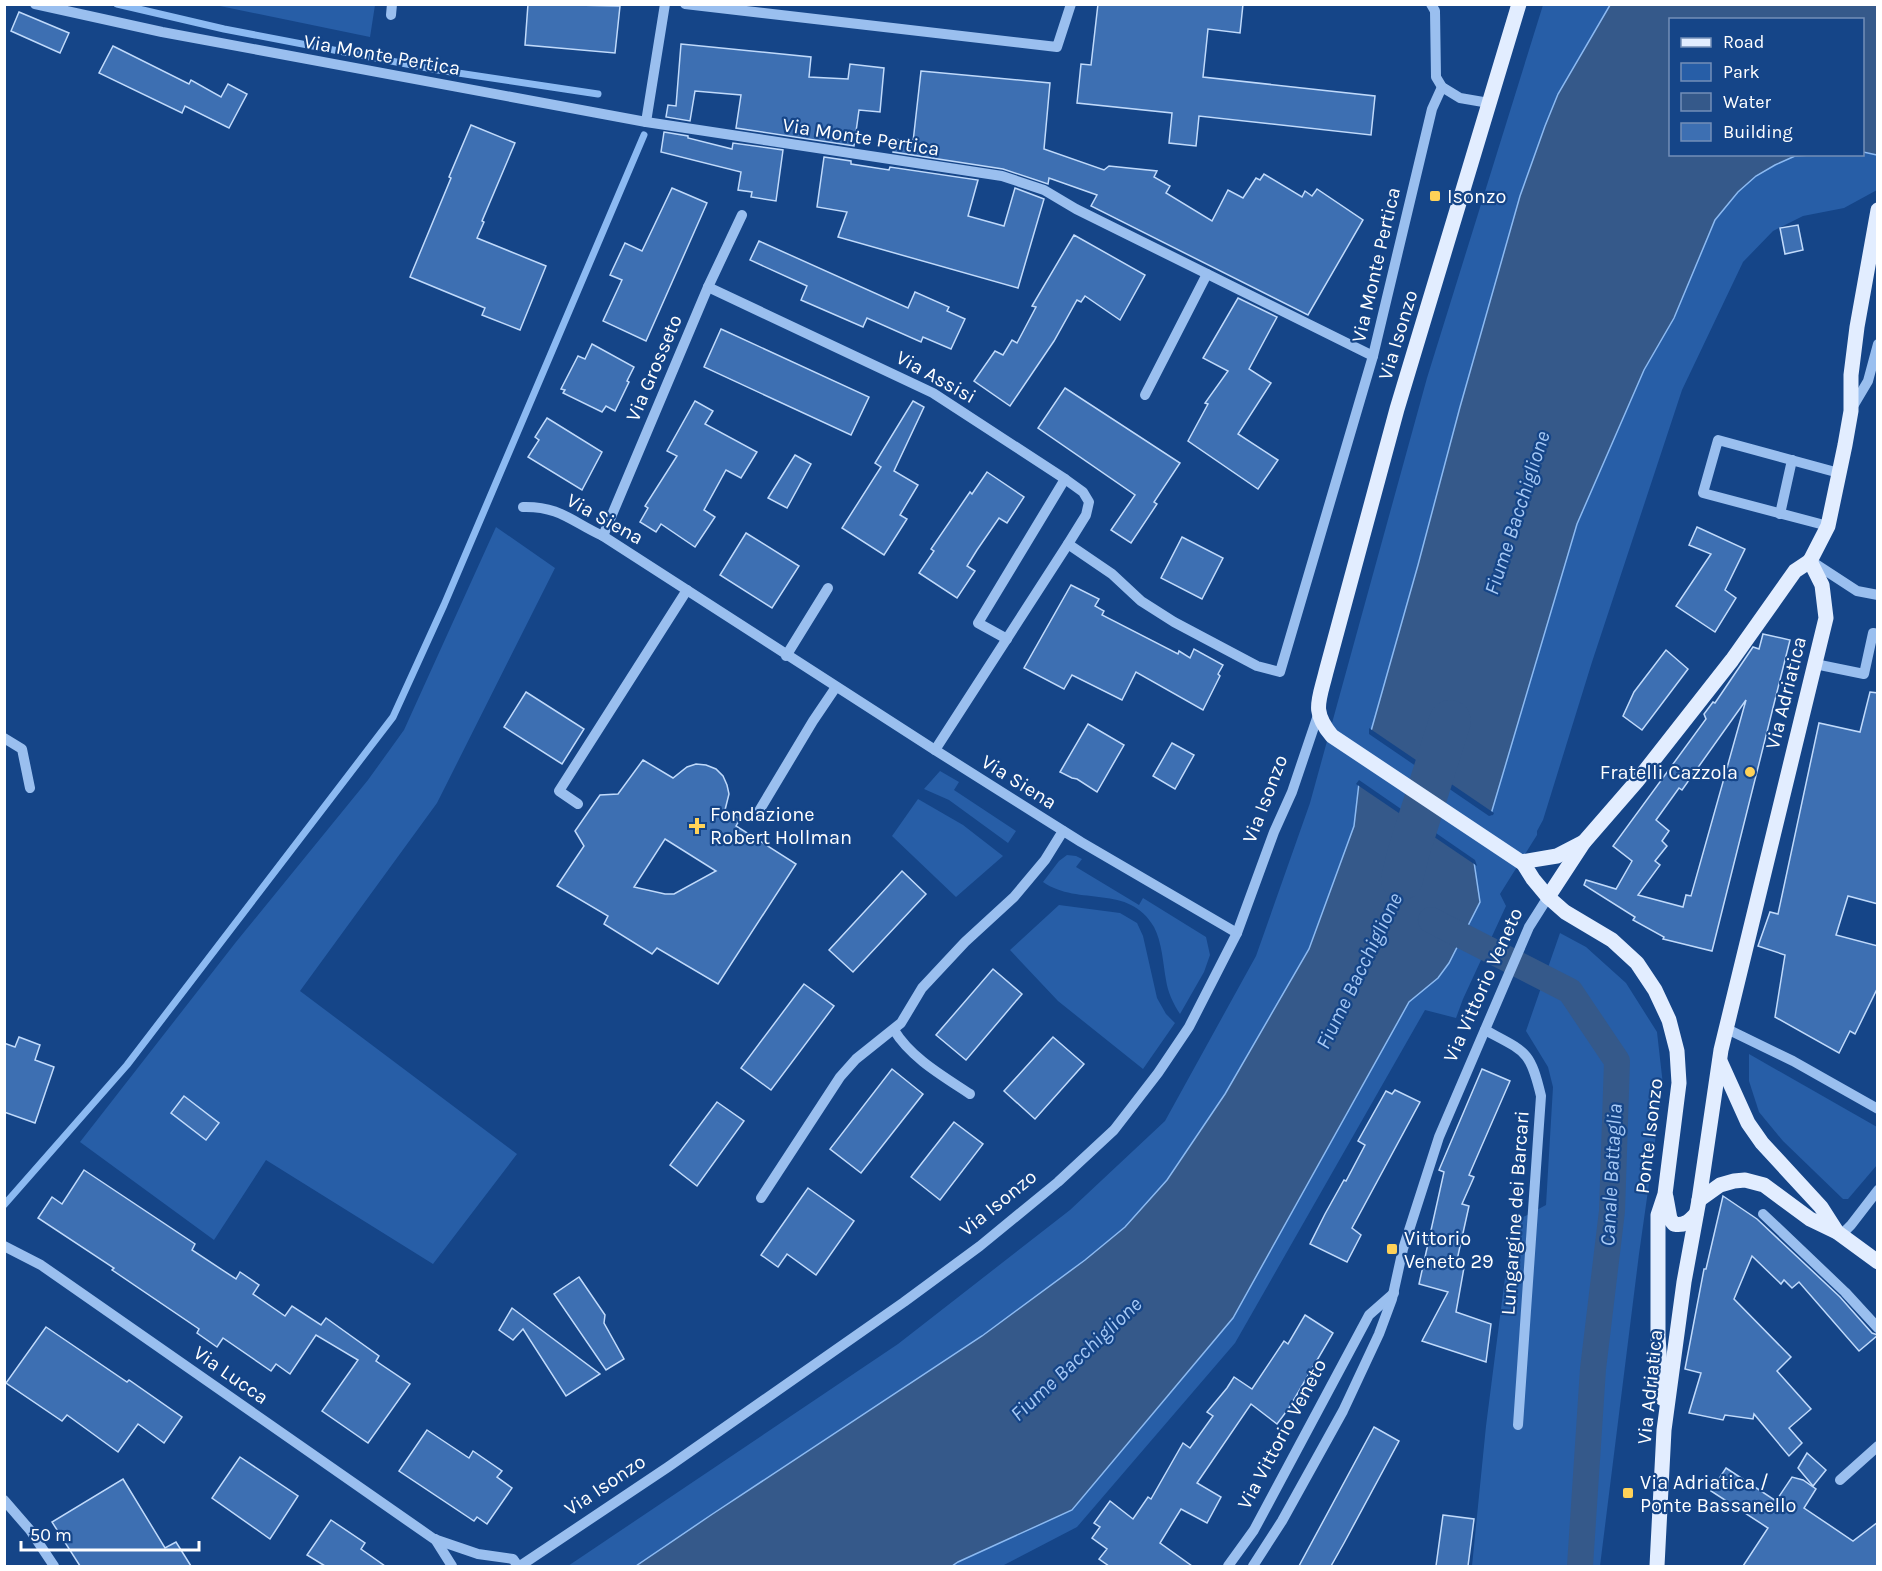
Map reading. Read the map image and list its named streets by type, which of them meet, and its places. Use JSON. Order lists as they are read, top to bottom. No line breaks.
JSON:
{"streets":{"main road":["Via Isonzo","Via Adriatica","Via Vittorio Veneto","Ponte Isonzo"],"street":["Via Monte Pertica","Via Grosseto","Via Assisi","Via Siena","Lungargine dei Barcari","Via Lucca"]},"crossings":[["Via Monte Pertica","Via Isonzo"],["Via Isonzo","Via Assisi"],["Via Isonzo","Via Siena"],["Via Isonzo","Ponte Isonzo"],["Via Isonzo","Via Lucca"],["Via Grosseto","Via Assisi"],["Via Grosseto","Via Siena"],["Via Assisi","Via Siena"],["Via Adriatica","Via Vittorio Veneto"],["Via Adriatica","Ponte Isonzo"],["Via Vittorio Veneto","Ponte Isonzo"],["Via Vittorio Veneto","Lungargine dei Barcari"]],"water":["Fiume Bacchiglione","Canale Battaglia"],"places":{"transit":["Isonzo","Vittorio Veneto 29","Via Adriatica / Ponte Bassanello"],"other":["Fratelli Cazzola"],"health":["Fondazione Robert Hollman"]},"legend":["Road","Park","Water","Building"],"scale_bar":"50 m"}
